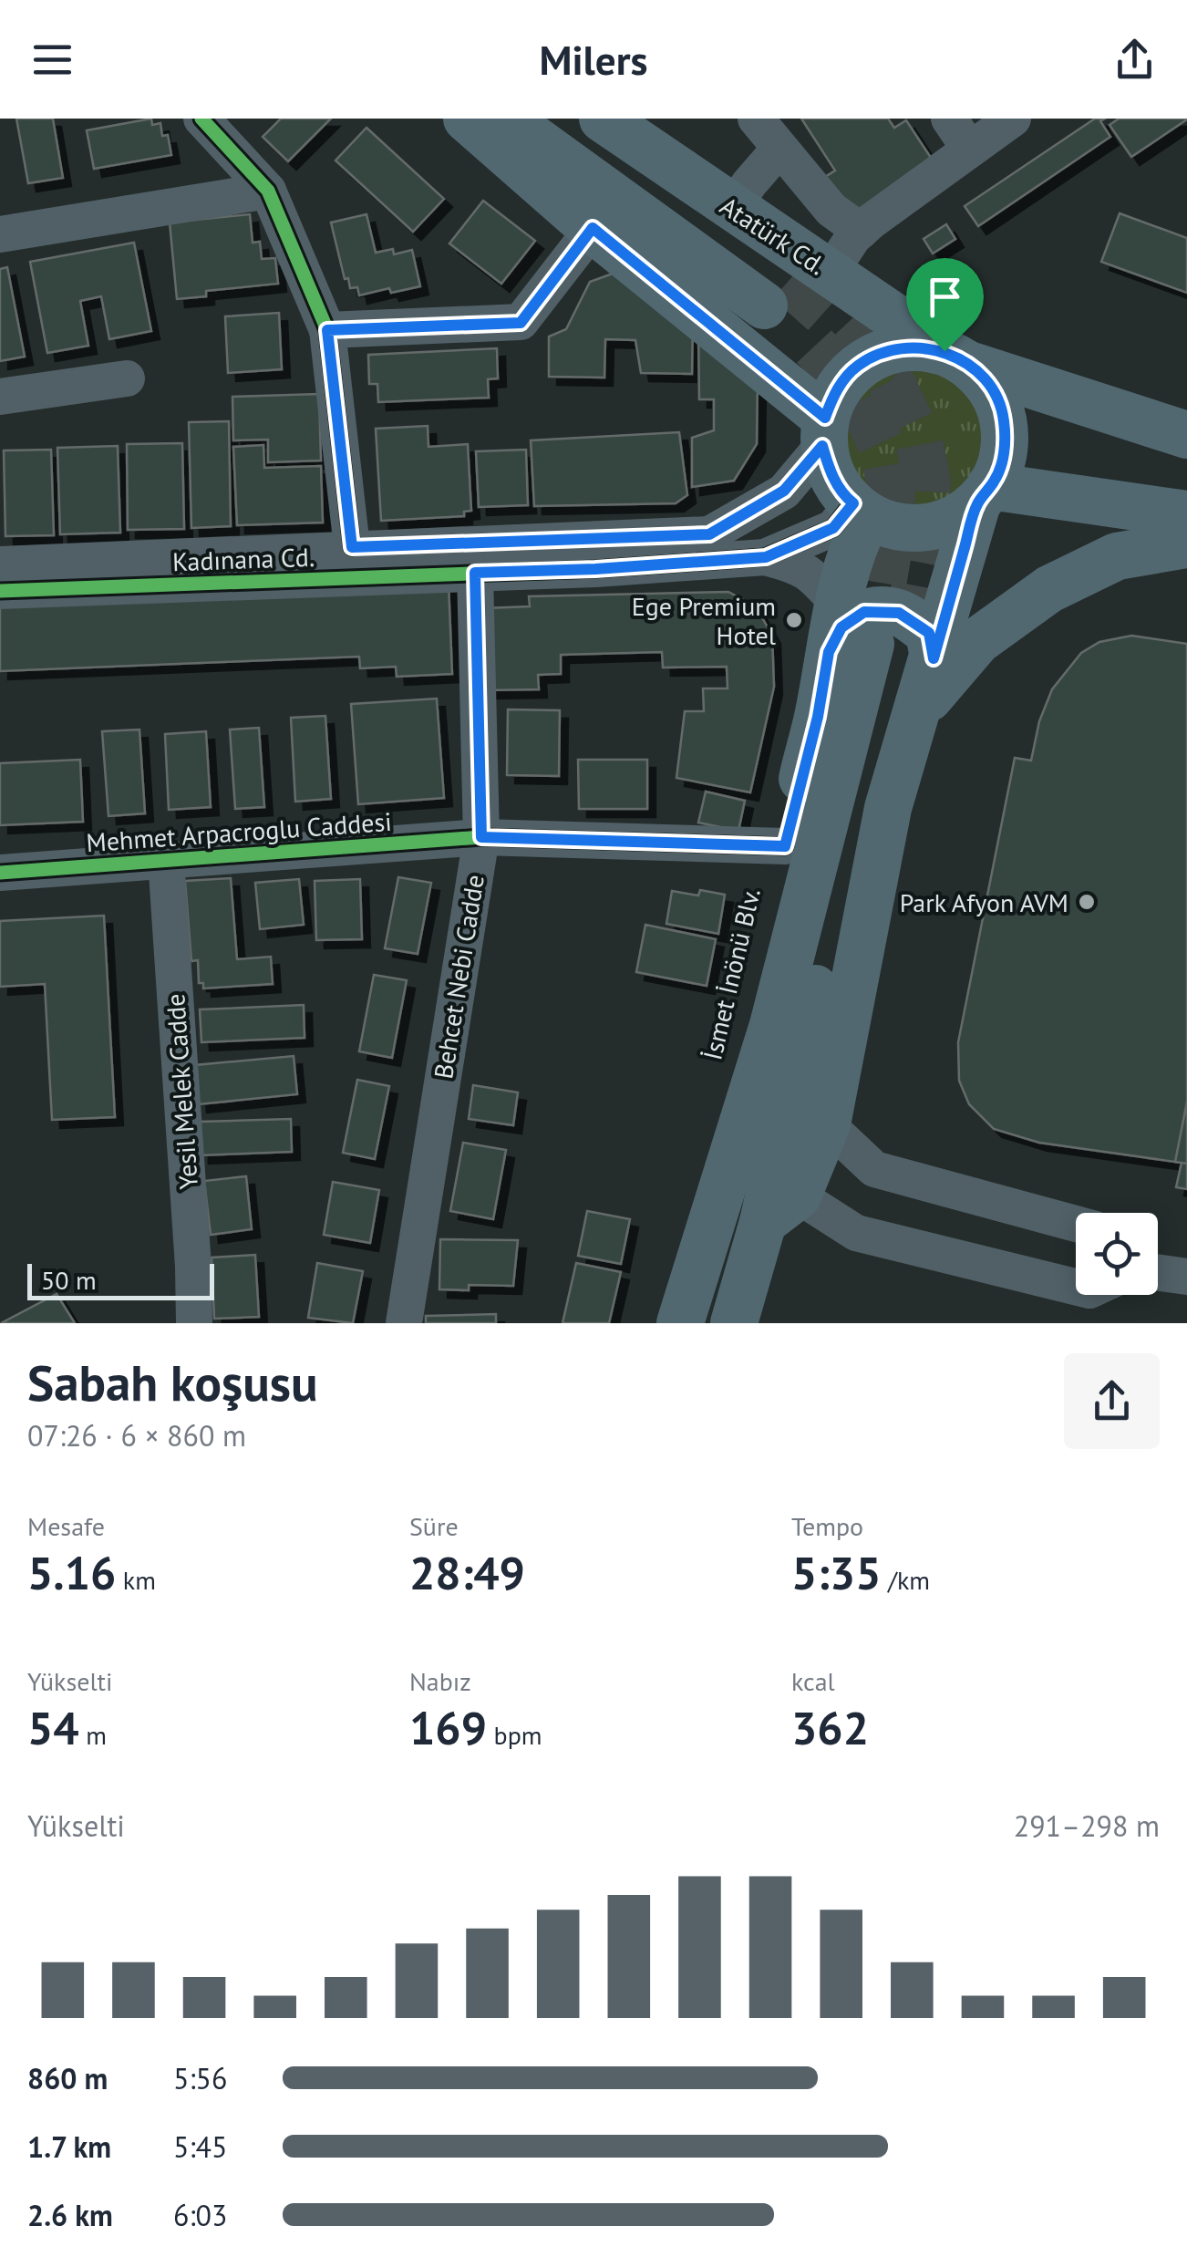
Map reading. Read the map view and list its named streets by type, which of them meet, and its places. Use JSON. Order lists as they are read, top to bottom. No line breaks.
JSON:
{"streets":{"main road":["Atatürk Cd.","İsmet İnönü Blv."],"street":["Kadınana Cd.","Mehmet Arpacroglu Caddesi","Behcet Nebi Cadde","Yesil Melek Cadde"]},"crossings":[["Atatürk Cd.","Kadınana Cd."],["Atatürk Cd.","İsmet İnönü Blv."],["Kadınana Cd.","İsmet İnönü Blv."],["Kadınana Cd.","Behcet Nebi Cadde"],["Mehmet Arpacroglu Caddesi","İsmet İnönü Blv."],["Mehmet Arpacroglu Caddesi","Behcet Nebi Cadde"],["Mehmet Arpacroglu Caddesi","Yesil Melek Cadde"]],"places":["Ege Premium Hotel","Park Afyon AVM"],"scale_bar":"50 m","page":{"header":"Milers","scale":"50 m","heading":["Sabah koşusu","07:26 · 6 × 860 m"],"stats":[["Mesafe","5.16 km"],["Süre","28:49"],["Tempo","5:35 /km"],["Yükselti","54 m"],["Nabız","169 bpm"],["kcal","362"]],"chart":["Yükselti","291–298 m"],"list":[{"name":"860 m","note":"5:56"},{"name":"1.7 km","note":"5:45"},{"name":"2.6 km","note":"6:03"}]}}
